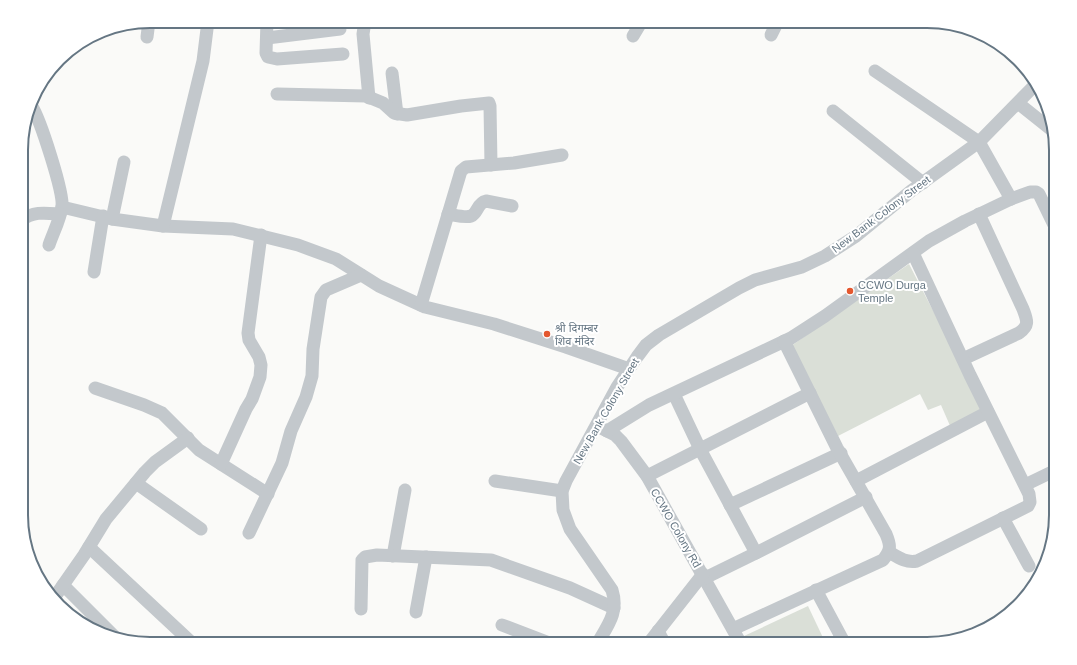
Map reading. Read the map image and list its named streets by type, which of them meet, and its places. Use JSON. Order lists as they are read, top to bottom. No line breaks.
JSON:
{"streets":{"street":["New Bank Colony Street","CCWO Colony Rd"]},"crossings":[["New Bank Colony Street","CCWO Colony Rd"]],"places":["CCWO Durga Temple","श्री दिगम्बर शिव मंदिर"]}
